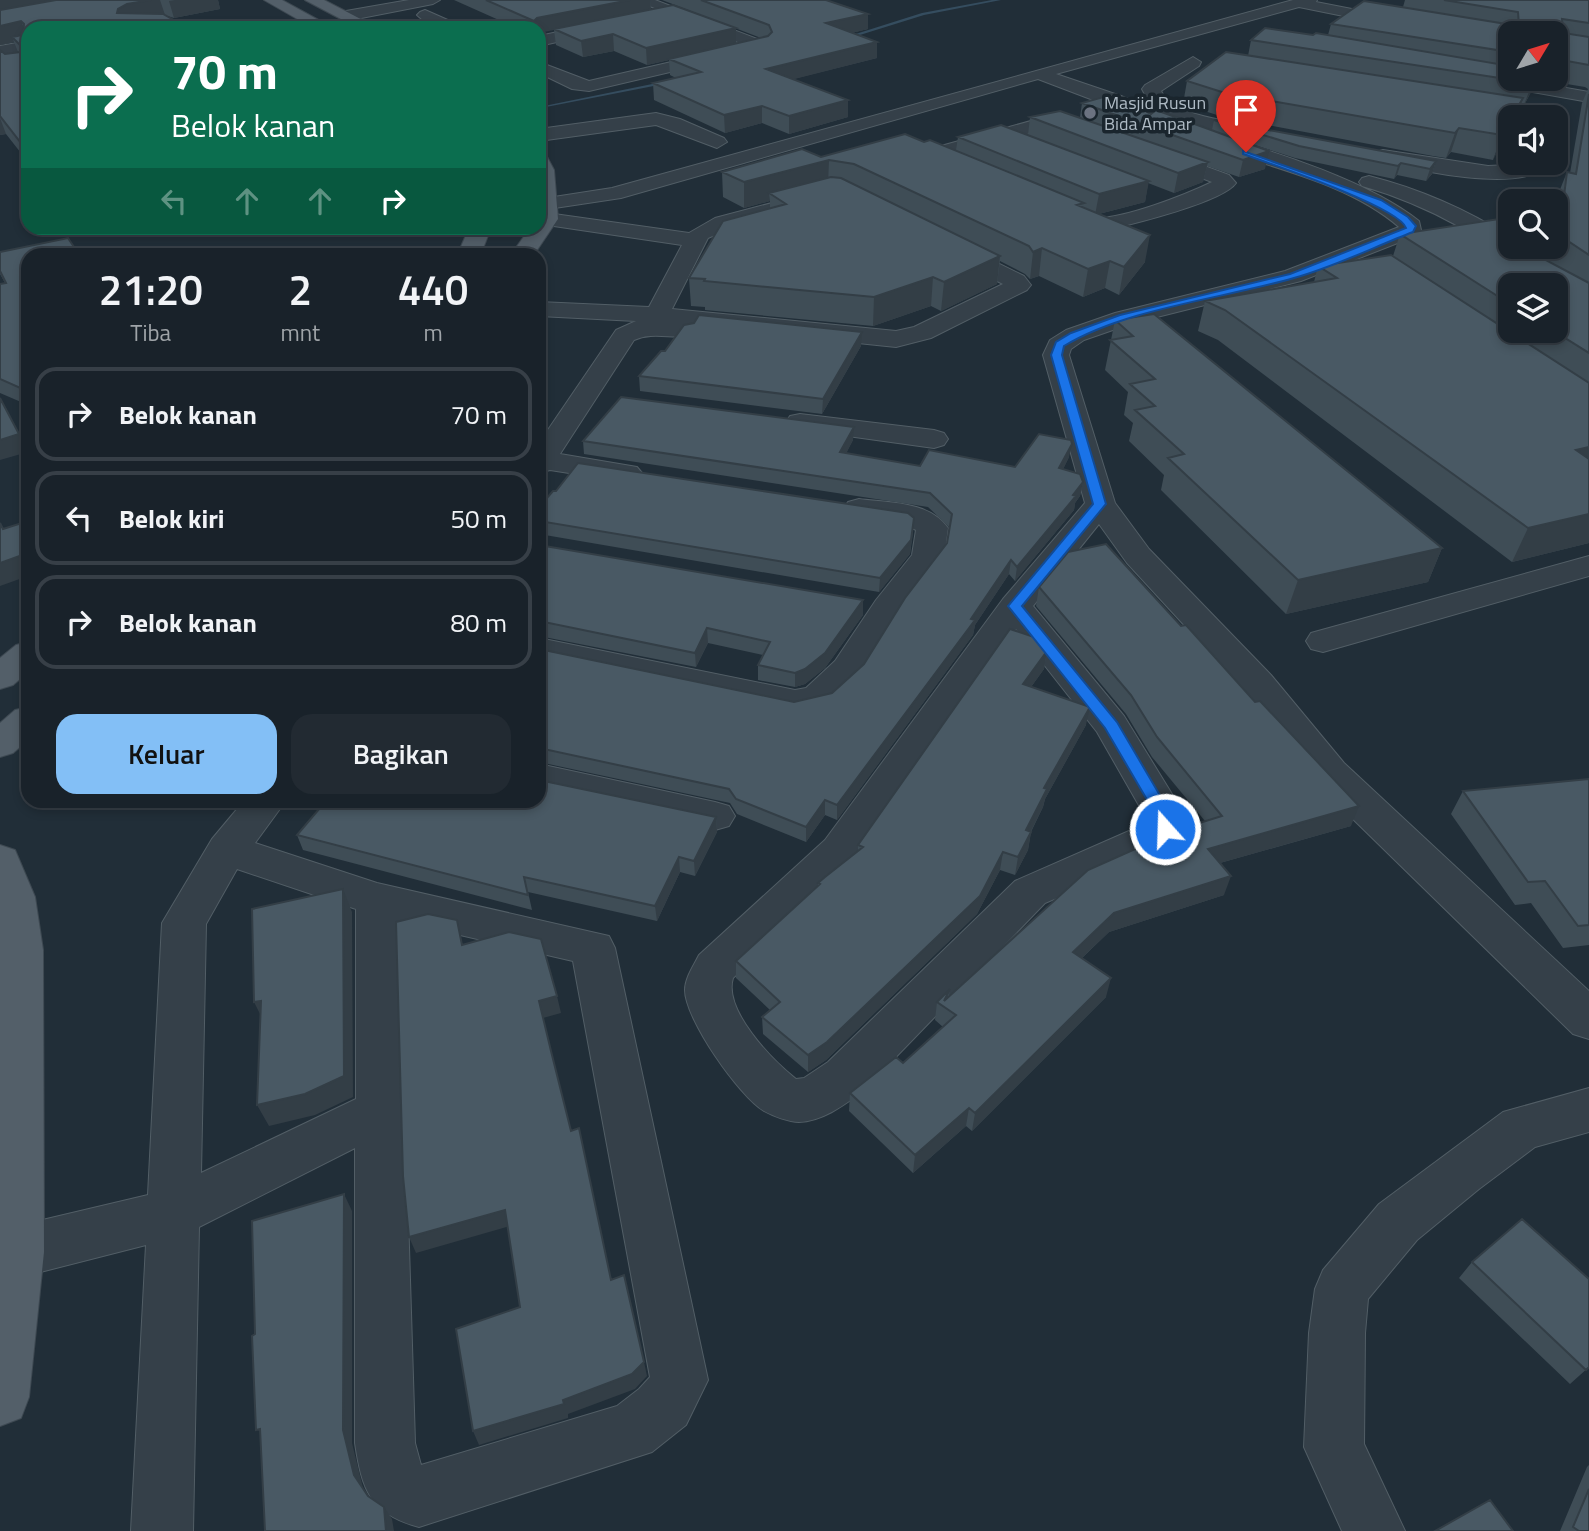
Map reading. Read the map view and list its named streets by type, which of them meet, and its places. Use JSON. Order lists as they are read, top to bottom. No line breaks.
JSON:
{"places":["Masjid Rusun Bida Ampar"],"north":"top right","page":{"turn":["70 m","Belok kanan"],"eta":["21:20","Tiba","2","mnt","440","m"],"list":[{"name":"Belok kanan","value":"70 m"},{"name":"Belok kiri","value":"50 m"},{"name":"Belok kanan","value":"80 m"}],"buttons":["Keluar","Bagikan"]}}
